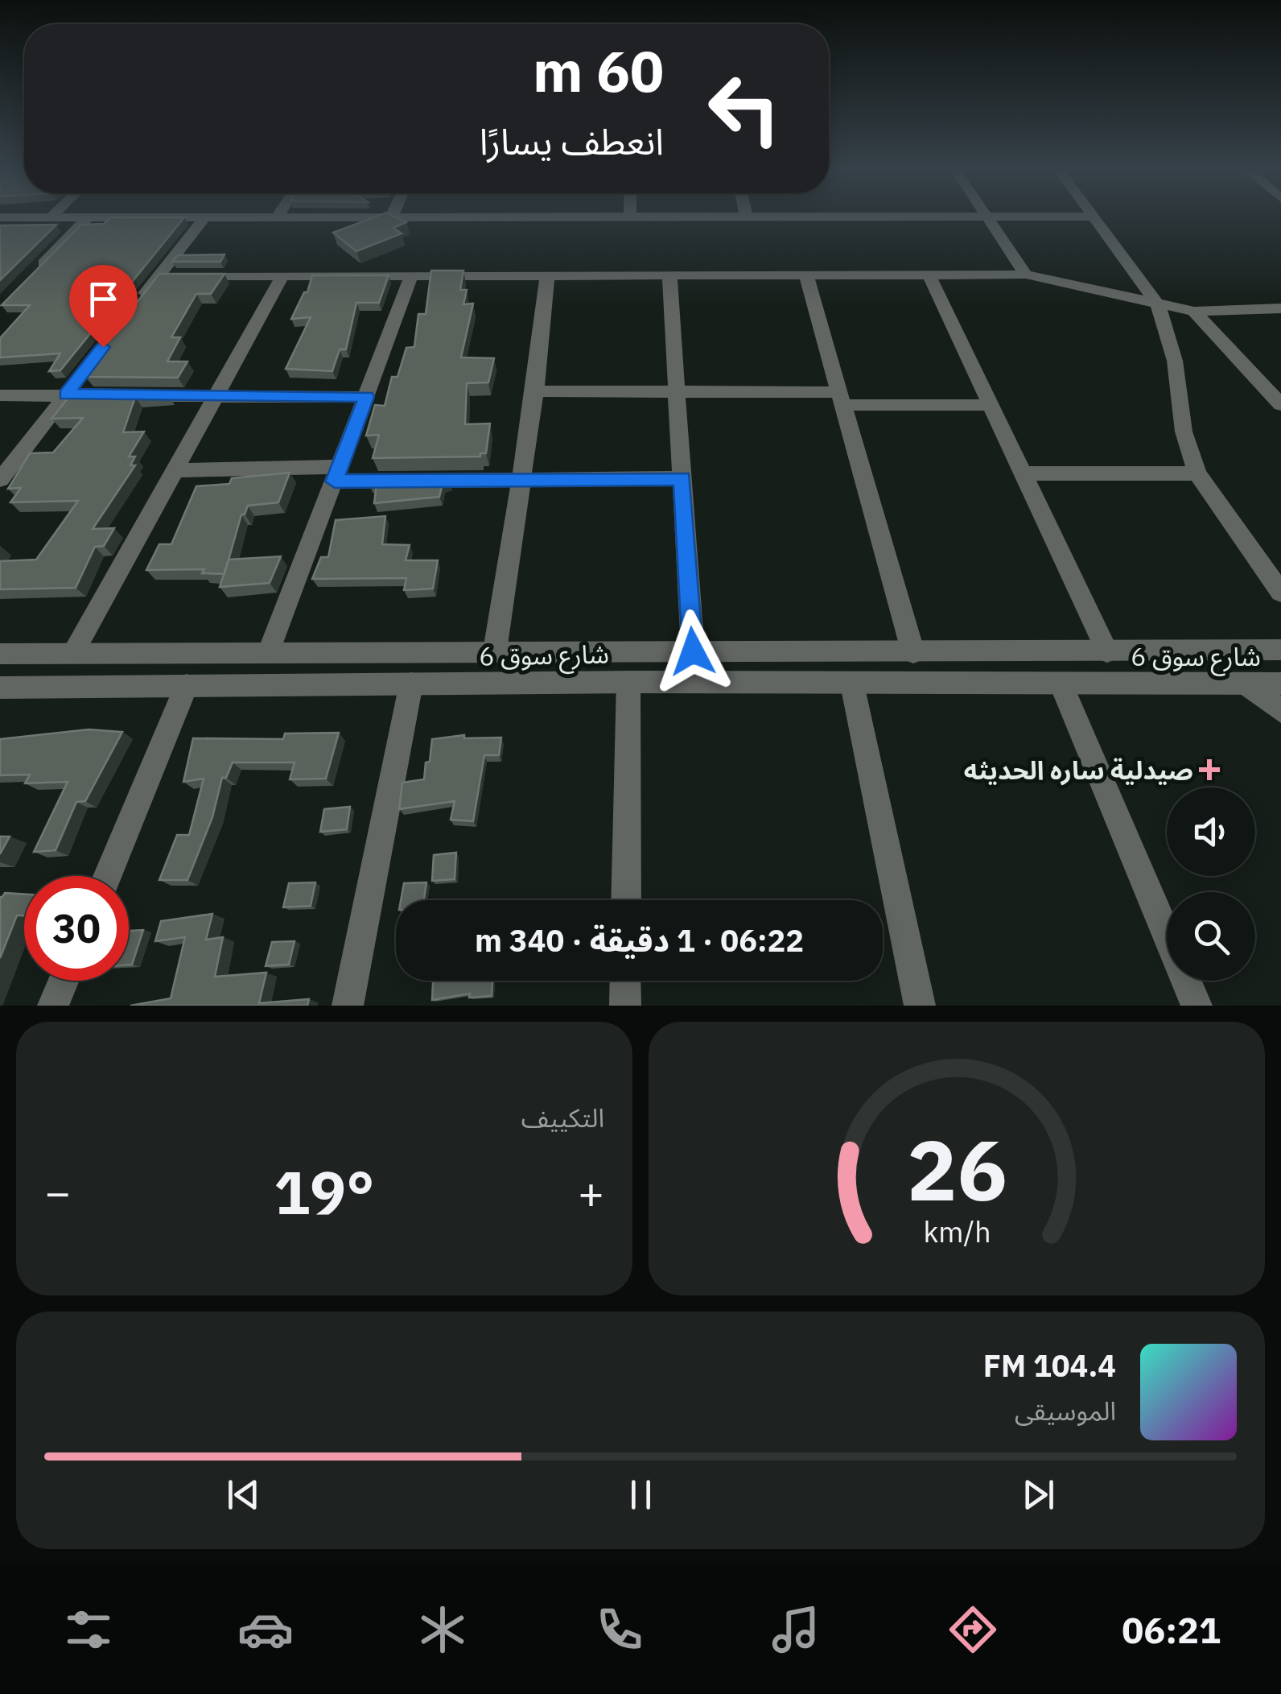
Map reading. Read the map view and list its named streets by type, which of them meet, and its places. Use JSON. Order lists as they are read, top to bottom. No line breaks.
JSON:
{"streets":{"street":["شارع سوق 6"]},"places":{"health":["صيدلية ساره الحديثه"]},"page":{"turn":["60 m","انعطف يسارًا"],"limit":"30","trip":"06:22 · 1 دقيقة · 340 m","tile":"التكييف","heat":["−","19°","+"],"song":["104.4 FM","الموسيقى"],"tabs":"06:21","gauge":["26","km/h"]}}
